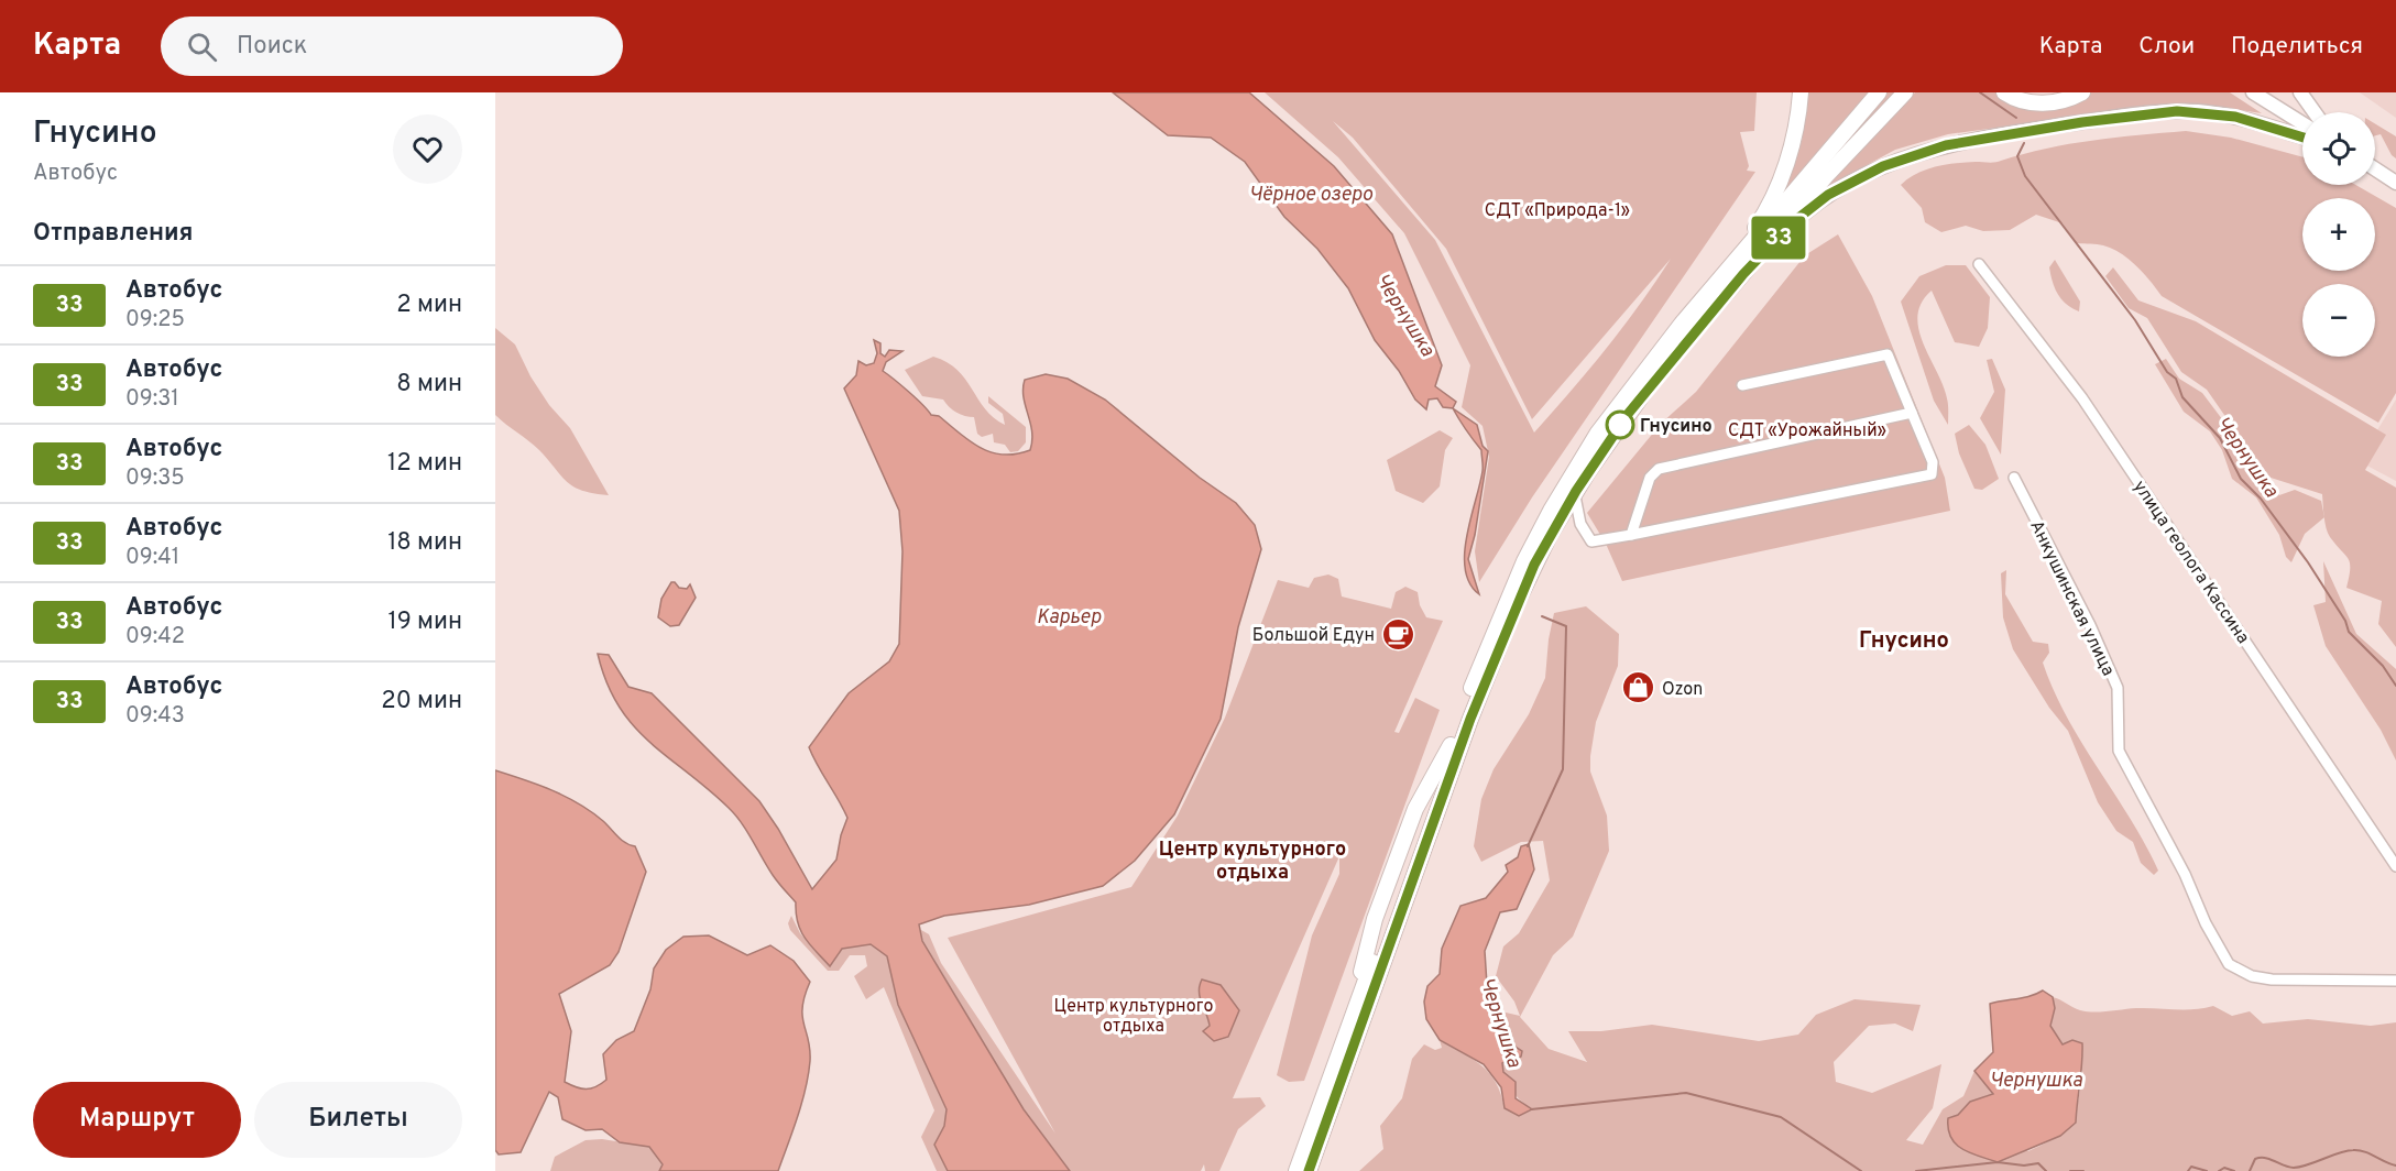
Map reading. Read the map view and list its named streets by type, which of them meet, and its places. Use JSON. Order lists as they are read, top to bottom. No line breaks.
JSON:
{"streets":{"street":["улица геолога Кассина","Анкушинская улица"]},"districts":["Гнусино","Центр культурного отдыха"],"water":["Чёрное озеро","Чернушка","Карьер"],"parks":["СДТ «Природа-1»","СДТ «Урожайный»","Центр культурного отдыха"],"places":{"other":["Гнусино"],"cafe":["Большой Едун"],"shop":["Ozon"]},"lines":["bus line 33"],"page":{"header":"Карта","search":"Поиск","nav":["Карта","Слои","Поделиться"],"heading":[["Гнусино","Автобус"],"Отправления"],"on_map":"33","map_buttons":["+","−"],"list":[{"mark":"33","name":"Автобус","note":"09:25","value":"2 мин"},{"mark":"33","name":"Автобус","note":"09:31","value":"8 мин"},{"mark":"33","name":"Автобус","note":"09:35","value":"12 мин"},{"mark":"33","name":"Автобус","note":"09:41","value":"18 мин"},{"mark":"33","name":"Автобус","note":"09:42","value":"19 мин"},{"mark":"33","name":"Автобус","note":"09:43","value":"20 мин"}],"buttons":["Маршрут","Билеты"]}}
